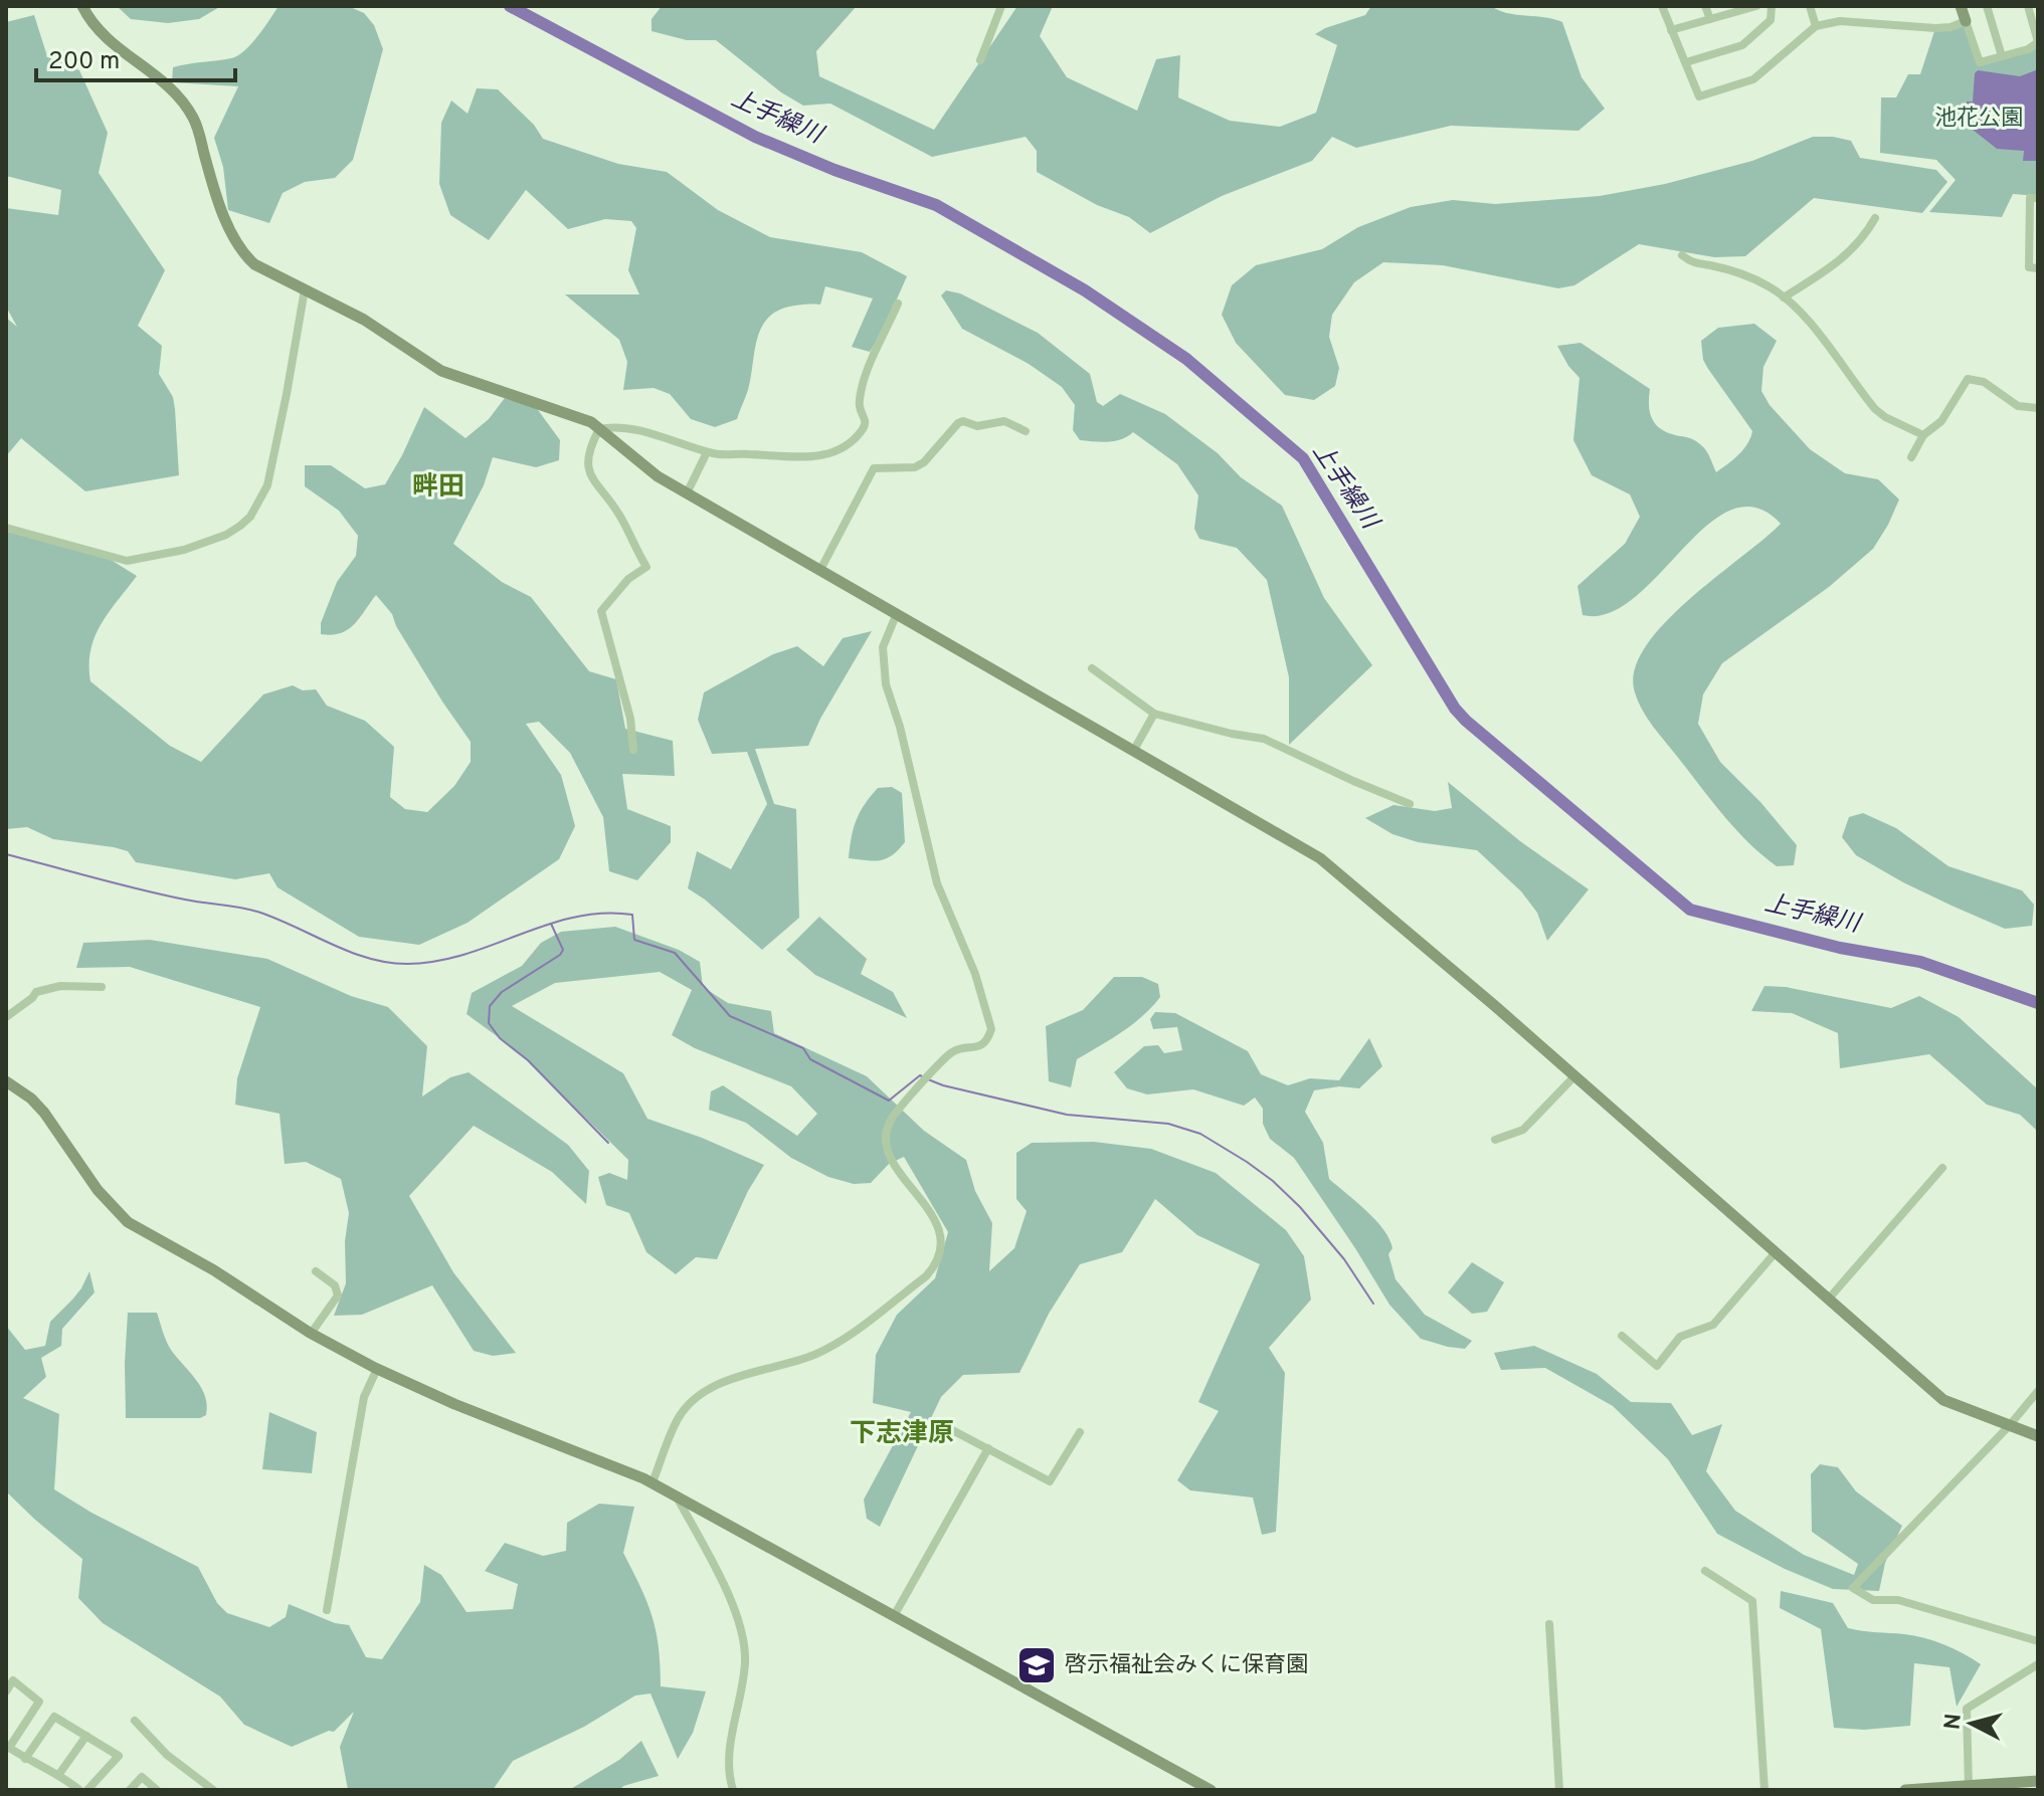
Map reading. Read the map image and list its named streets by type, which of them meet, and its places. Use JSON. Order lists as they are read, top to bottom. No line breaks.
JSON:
{"districts":["畔田","下志津原"],"water":["上手繰川"],"parks":["池花公園"],"places":{"school or university":["啓示福祉会みくに保育園"]},"scale_bar":"200 m","north":"left"}
